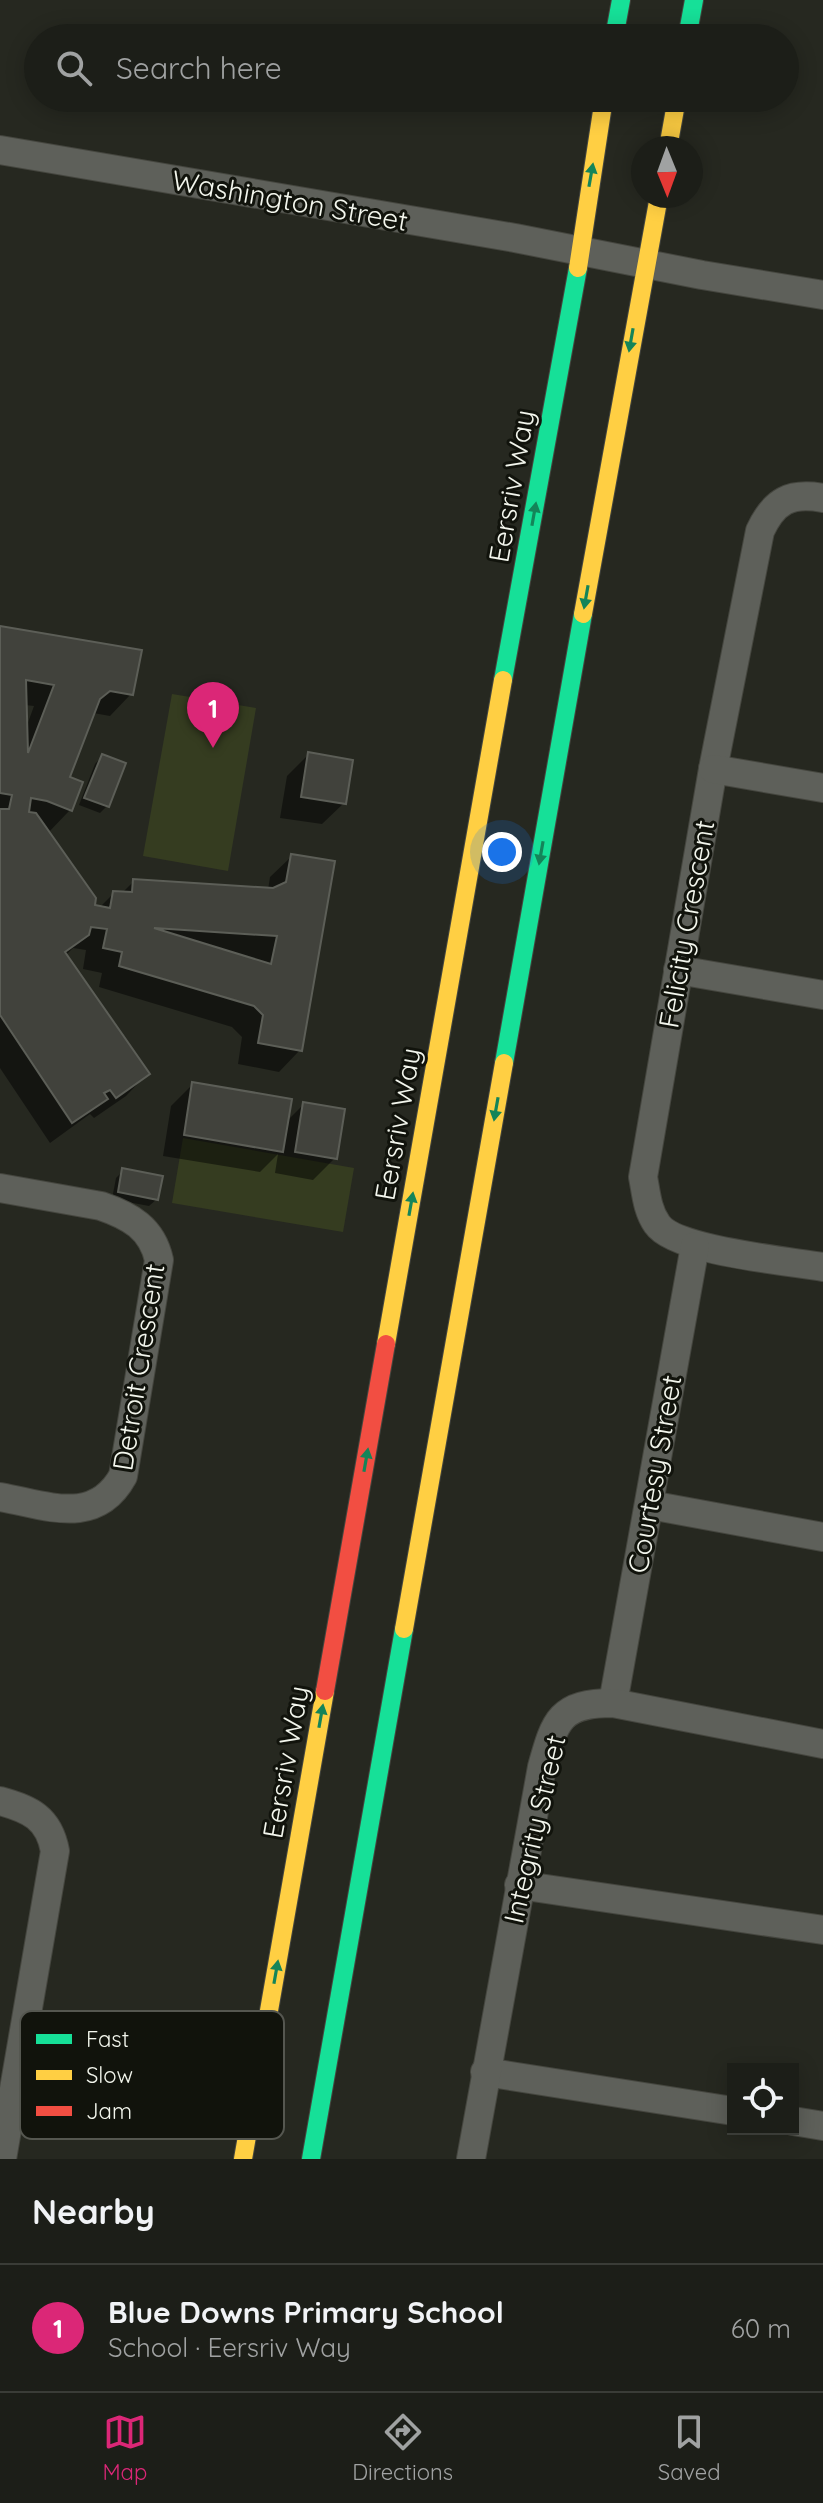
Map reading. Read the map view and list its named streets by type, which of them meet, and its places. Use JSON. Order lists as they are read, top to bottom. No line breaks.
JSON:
{"streets":{"main road":["Eersriv Way"],"street":["Washington Street","Felicity Crescent","Detroit Crescent","Courtesy Street","Integrity Street"]},"crossings":[["Washington Street","Eersriv Way"],["Felicity Crescent","Courtesy Street"],["Courtesy Street","Integrity Street"]],"legend":["Fast","Slow","Jam"],"north":"bottom","page":{"search":"Search here","pins":"1","heading":"Nearby","list":[{"mark":"1","name":"Blue Downs Primary School","note":"School · Eersriv Way","value":"60 m"}],"nav":["Map","Directions","Saved"]}}
